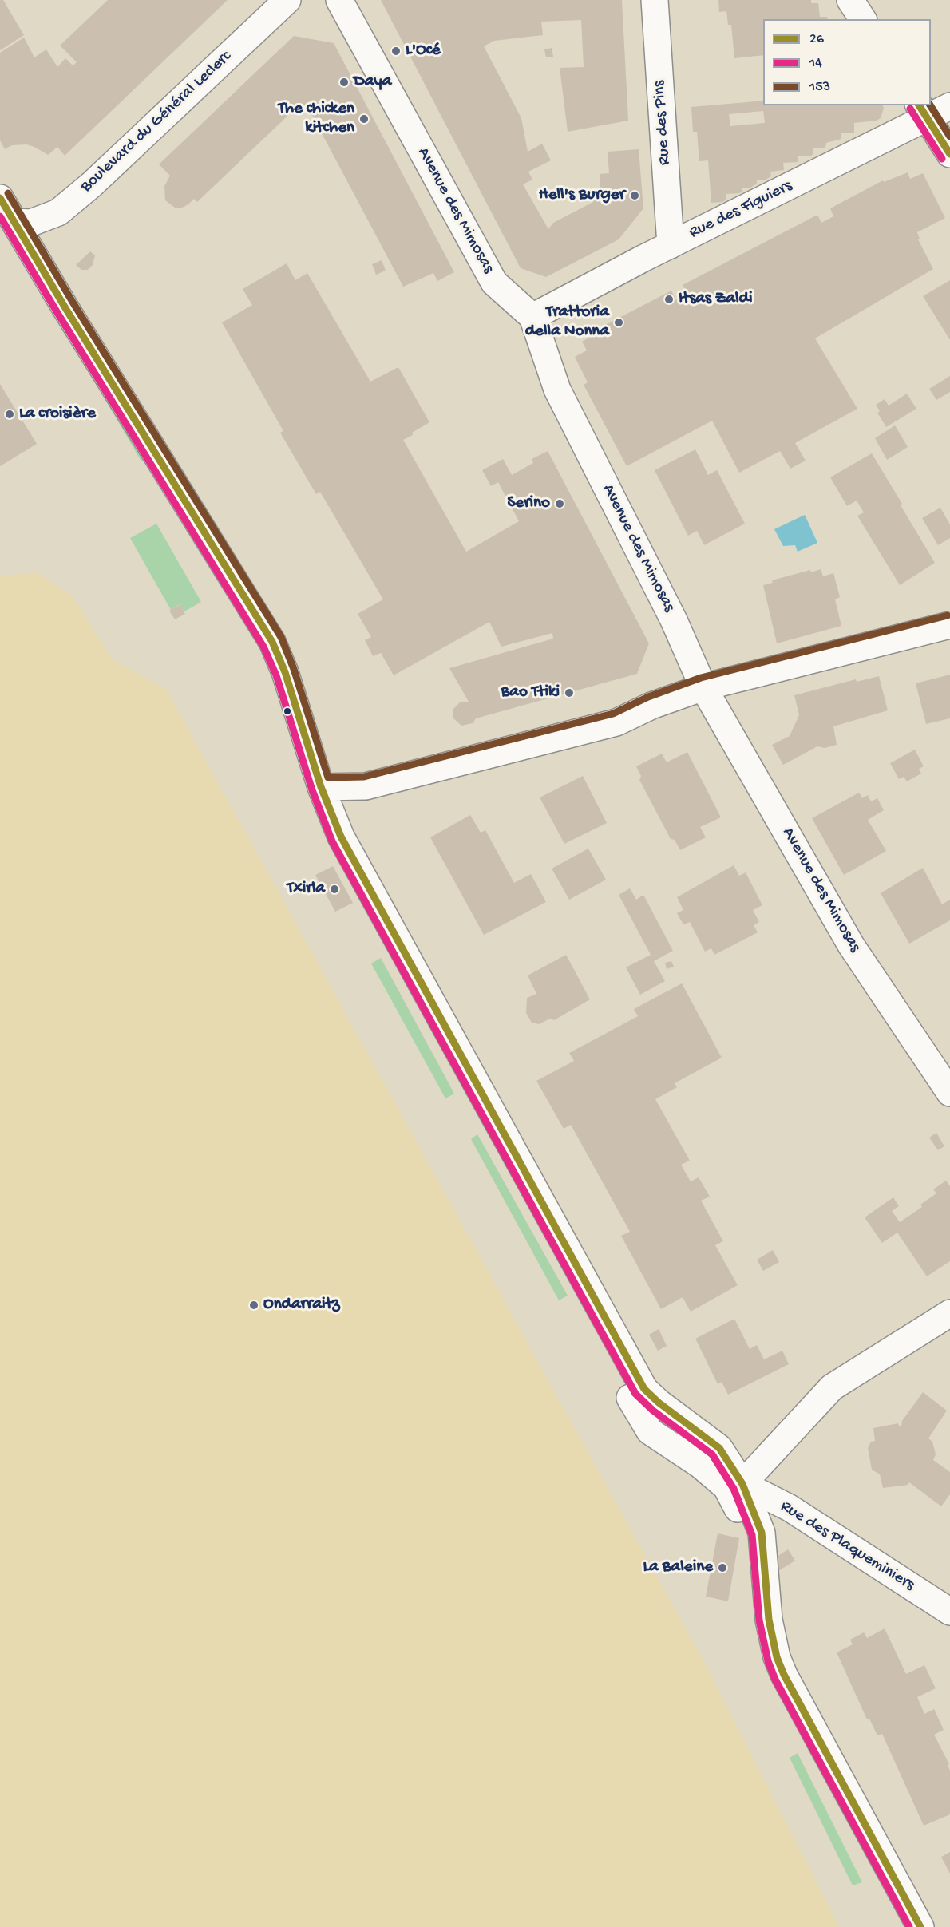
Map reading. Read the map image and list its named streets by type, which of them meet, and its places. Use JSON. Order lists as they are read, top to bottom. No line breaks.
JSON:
{"streets":{"street":["Boulevard du Général Leclerc","Rue des Pins","Rue des Figuiers","Avenue des Mimosas","Rue des Plaqueminiers"]},"crossings":[["Rue des Pins","Rue des Figuiers"],["Rue des Figuiers","Avenue des Mimosas"]],"places":["L'Océ","Daya","The chicken kitchen","Hell's Burger","Itsas Zaldi","Trattoria della Nonna","La croisière","Serino","Bao Ttiki","Txirla","Ondarraitz","La Baleine"],"lines":["transit line 26","transit line 153","transit line 14"],"legend":["26","14","153"]}
